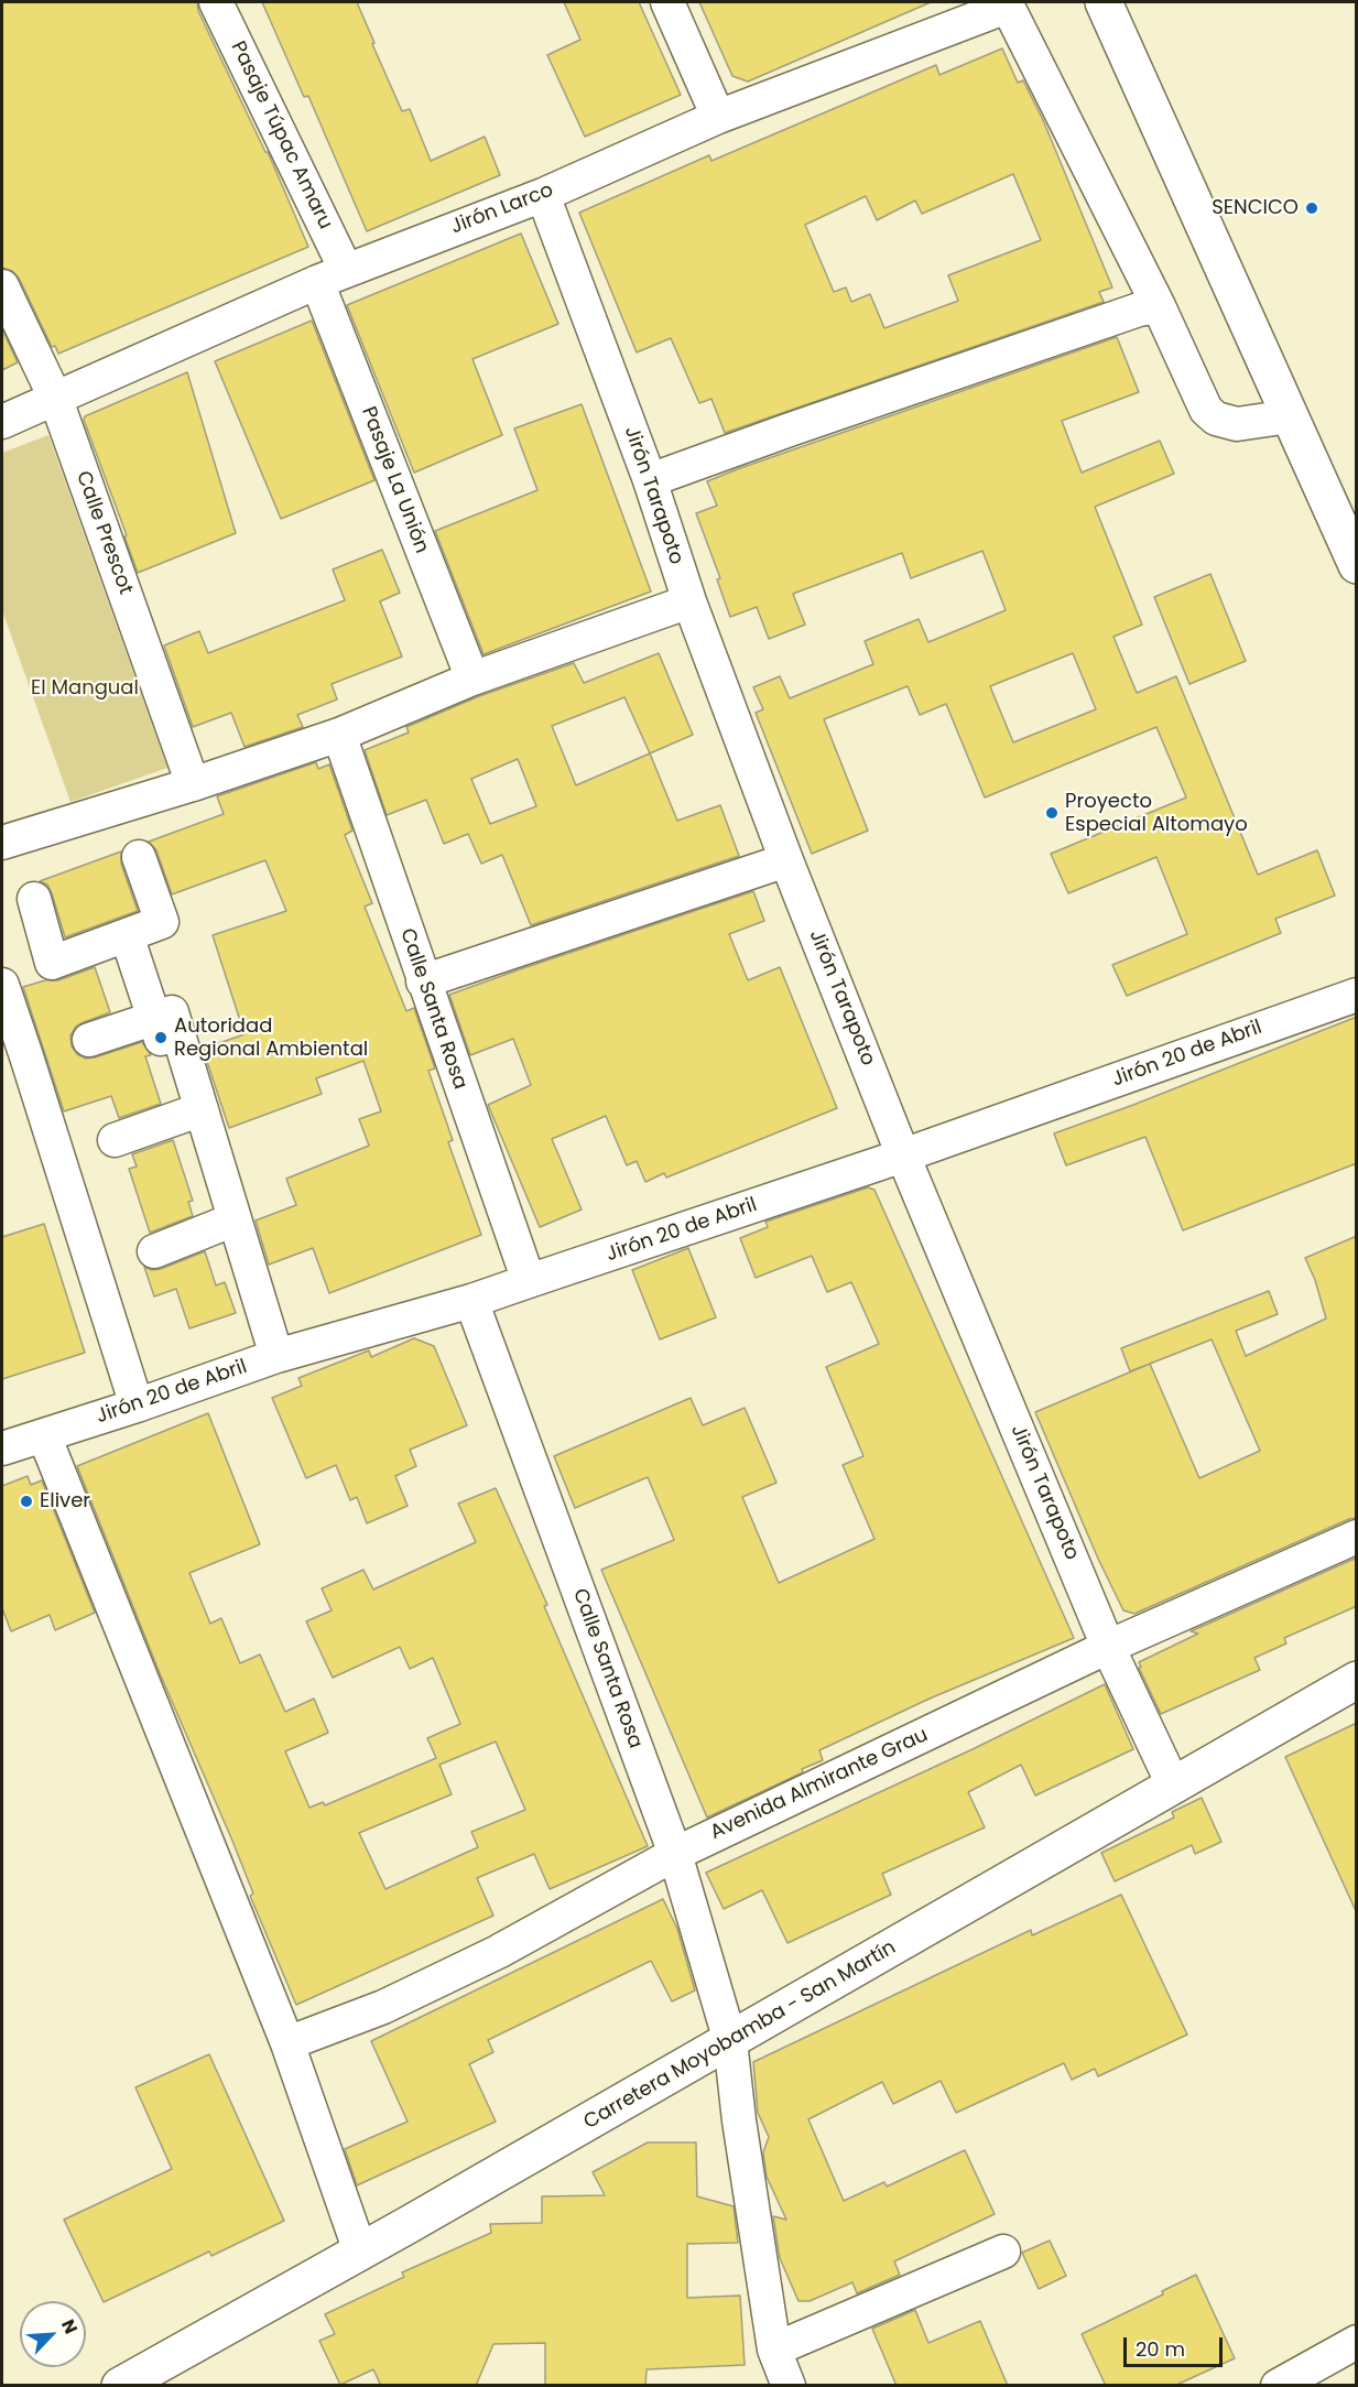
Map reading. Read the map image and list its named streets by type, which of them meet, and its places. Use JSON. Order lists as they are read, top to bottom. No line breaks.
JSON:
{"streets":{"main road":["Carretera Moyobamba - San Martín"],"street":["Pasaje Túpac Amaru","Jirón Larco","Pasaje La Unión","Jirón Tarapoto","Calle Prescot","Calle Santa Rosa","Jirón 20 de Abril","Avenida Almirante Grau"]},"crossings":[["Pasaje Túpac Amaru","Jirón Larco"],["Pasaje Túpac Amaru","Pasaje La Unión"],["Jirón Larco","Pasaje La Unión"],["Jirón Larco","Jirón Tarapoto"],["Jirón Larco","Calle Prescot"],["Jirón Tarapoto","Jirón 20 de Abril"],["Jirón Tarapoto","Avenida Almirante Grau"],["Jirón Tarapoto","Carretera Moyobamba - San Martín"],["Calle Santa Rosa","Jirón 20 de Abril"],["Calle Santa Rosa","Avenida Almirante Grau"],["Calle Santa Rosa","Carretera Moyobamba - San Martín"]],"parks":["El Mangual"],"places":["SENCICO","Proyecto Especial Altomayo","Autoridad Regional Ambiental","Eliver"],"scale_bar":"20 m","north":"top right"}
